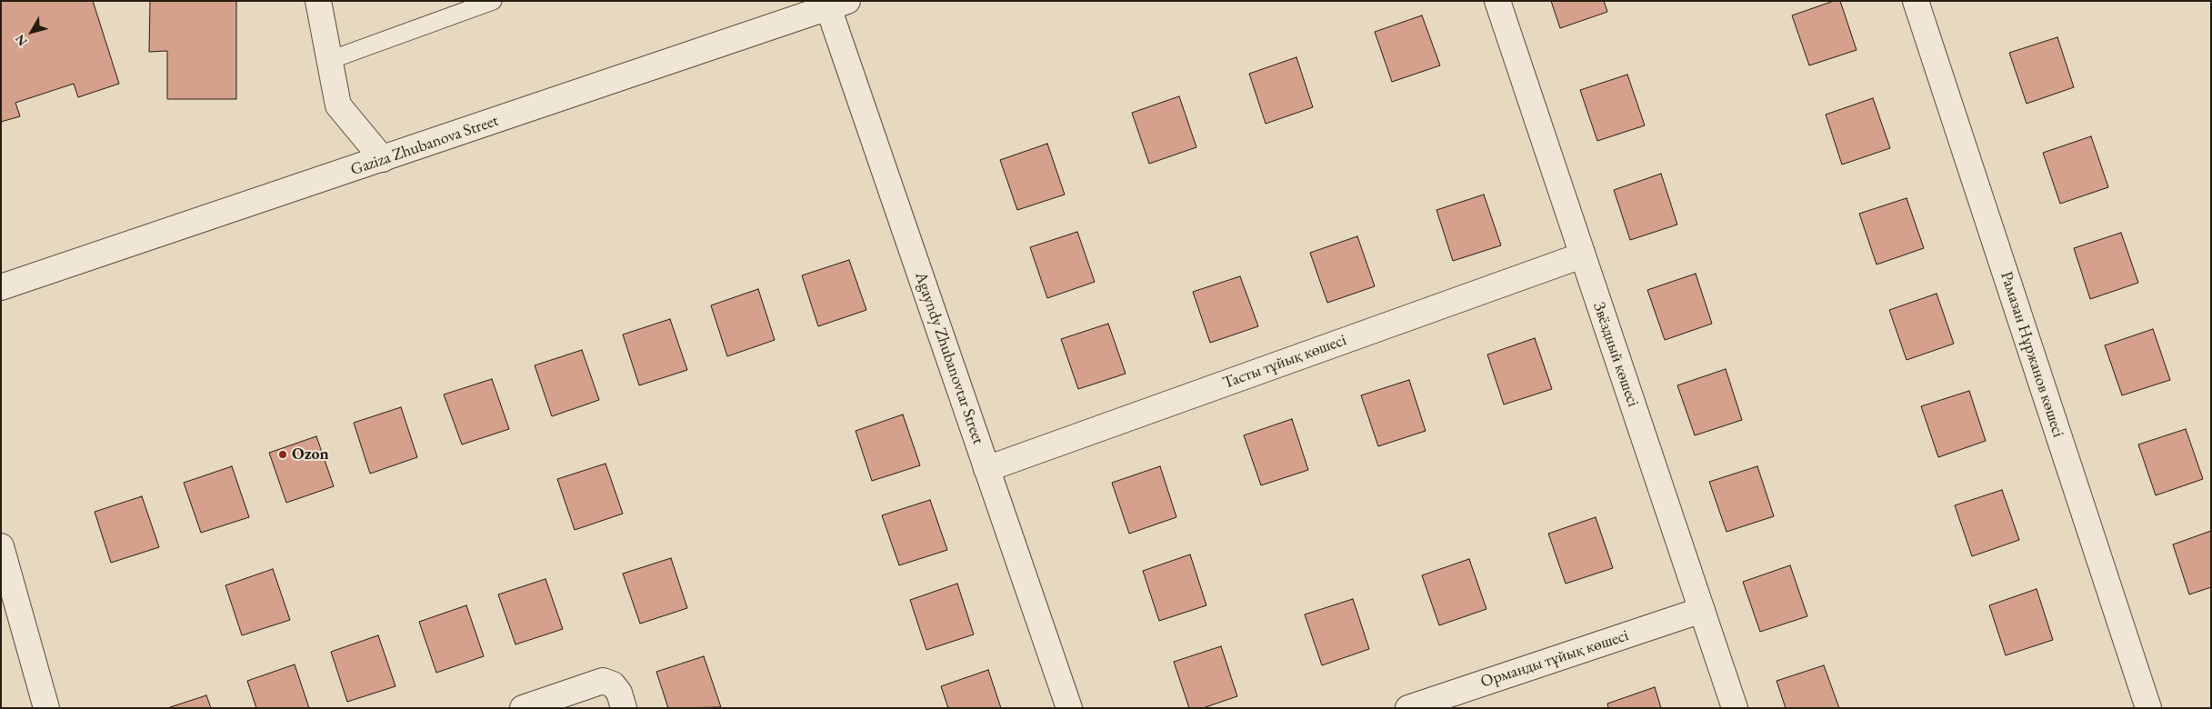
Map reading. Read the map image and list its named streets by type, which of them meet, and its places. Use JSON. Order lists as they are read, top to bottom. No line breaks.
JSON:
{"streets":{"street":["Gaziza Zhubanova Street","Звёздный көшесі","Рамазан Нұржанов көшесі","Agayndy Zhubanovtar Street","Тасты тұйық көшесі","Орманды тұйық көшесі"]},"crossings":[["Gaziza Zhubanova Street","Agayndy Zhubanovtar Street"],["Звёздный көшесі","Тасты тұйық көшесі"],["Звёздный көшесі","Орманды тұйық көшесі"],["Agayndy Zhubanovtar Street","Тасты тұйық көшесі"]],"places":["Ozon"],"north":"bottom left"}
